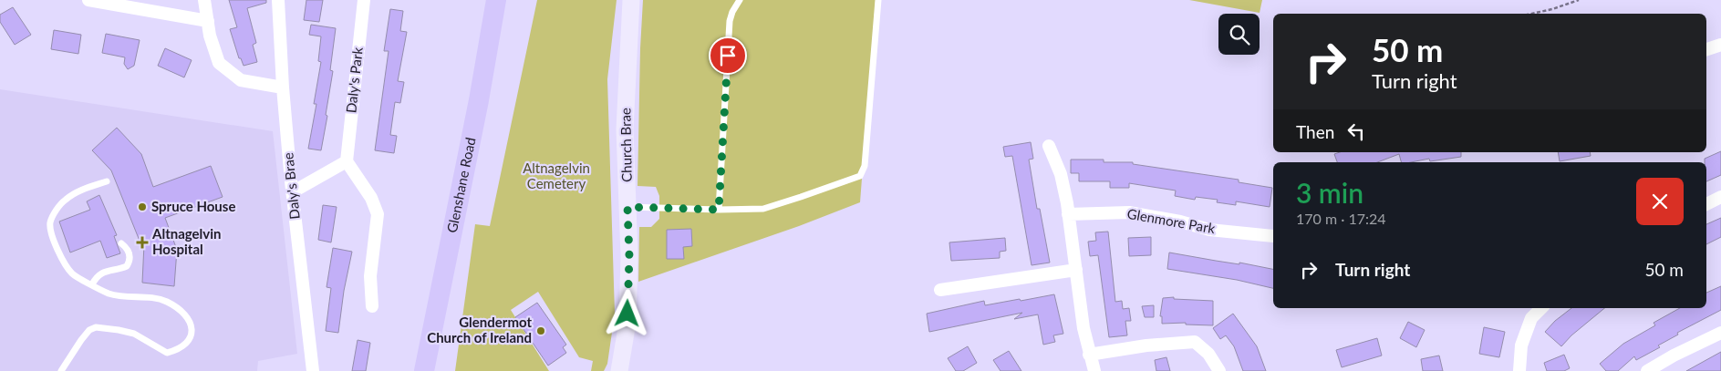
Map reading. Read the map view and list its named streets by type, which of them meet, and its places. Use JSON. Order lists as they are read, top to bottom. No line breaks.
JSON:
{"streets":{"highway":["Glenshane Road"],"main road":["Church Brae"],"street":["Daly's Park","Daly's Brae","Glenmore Park"]},"parks":["Altnagelvin Cemetery"],"places":{"other":["Spruce House","Glendermot Church of Ireland"],"health":["Altnagelvin Hospital"]},"page":{"turn":["50 m","Turn right"],"then":"Then","heading":["3 min","170 m · 17:24"],"list":[{"name":"Turn right","value":"50 m"}]}}
